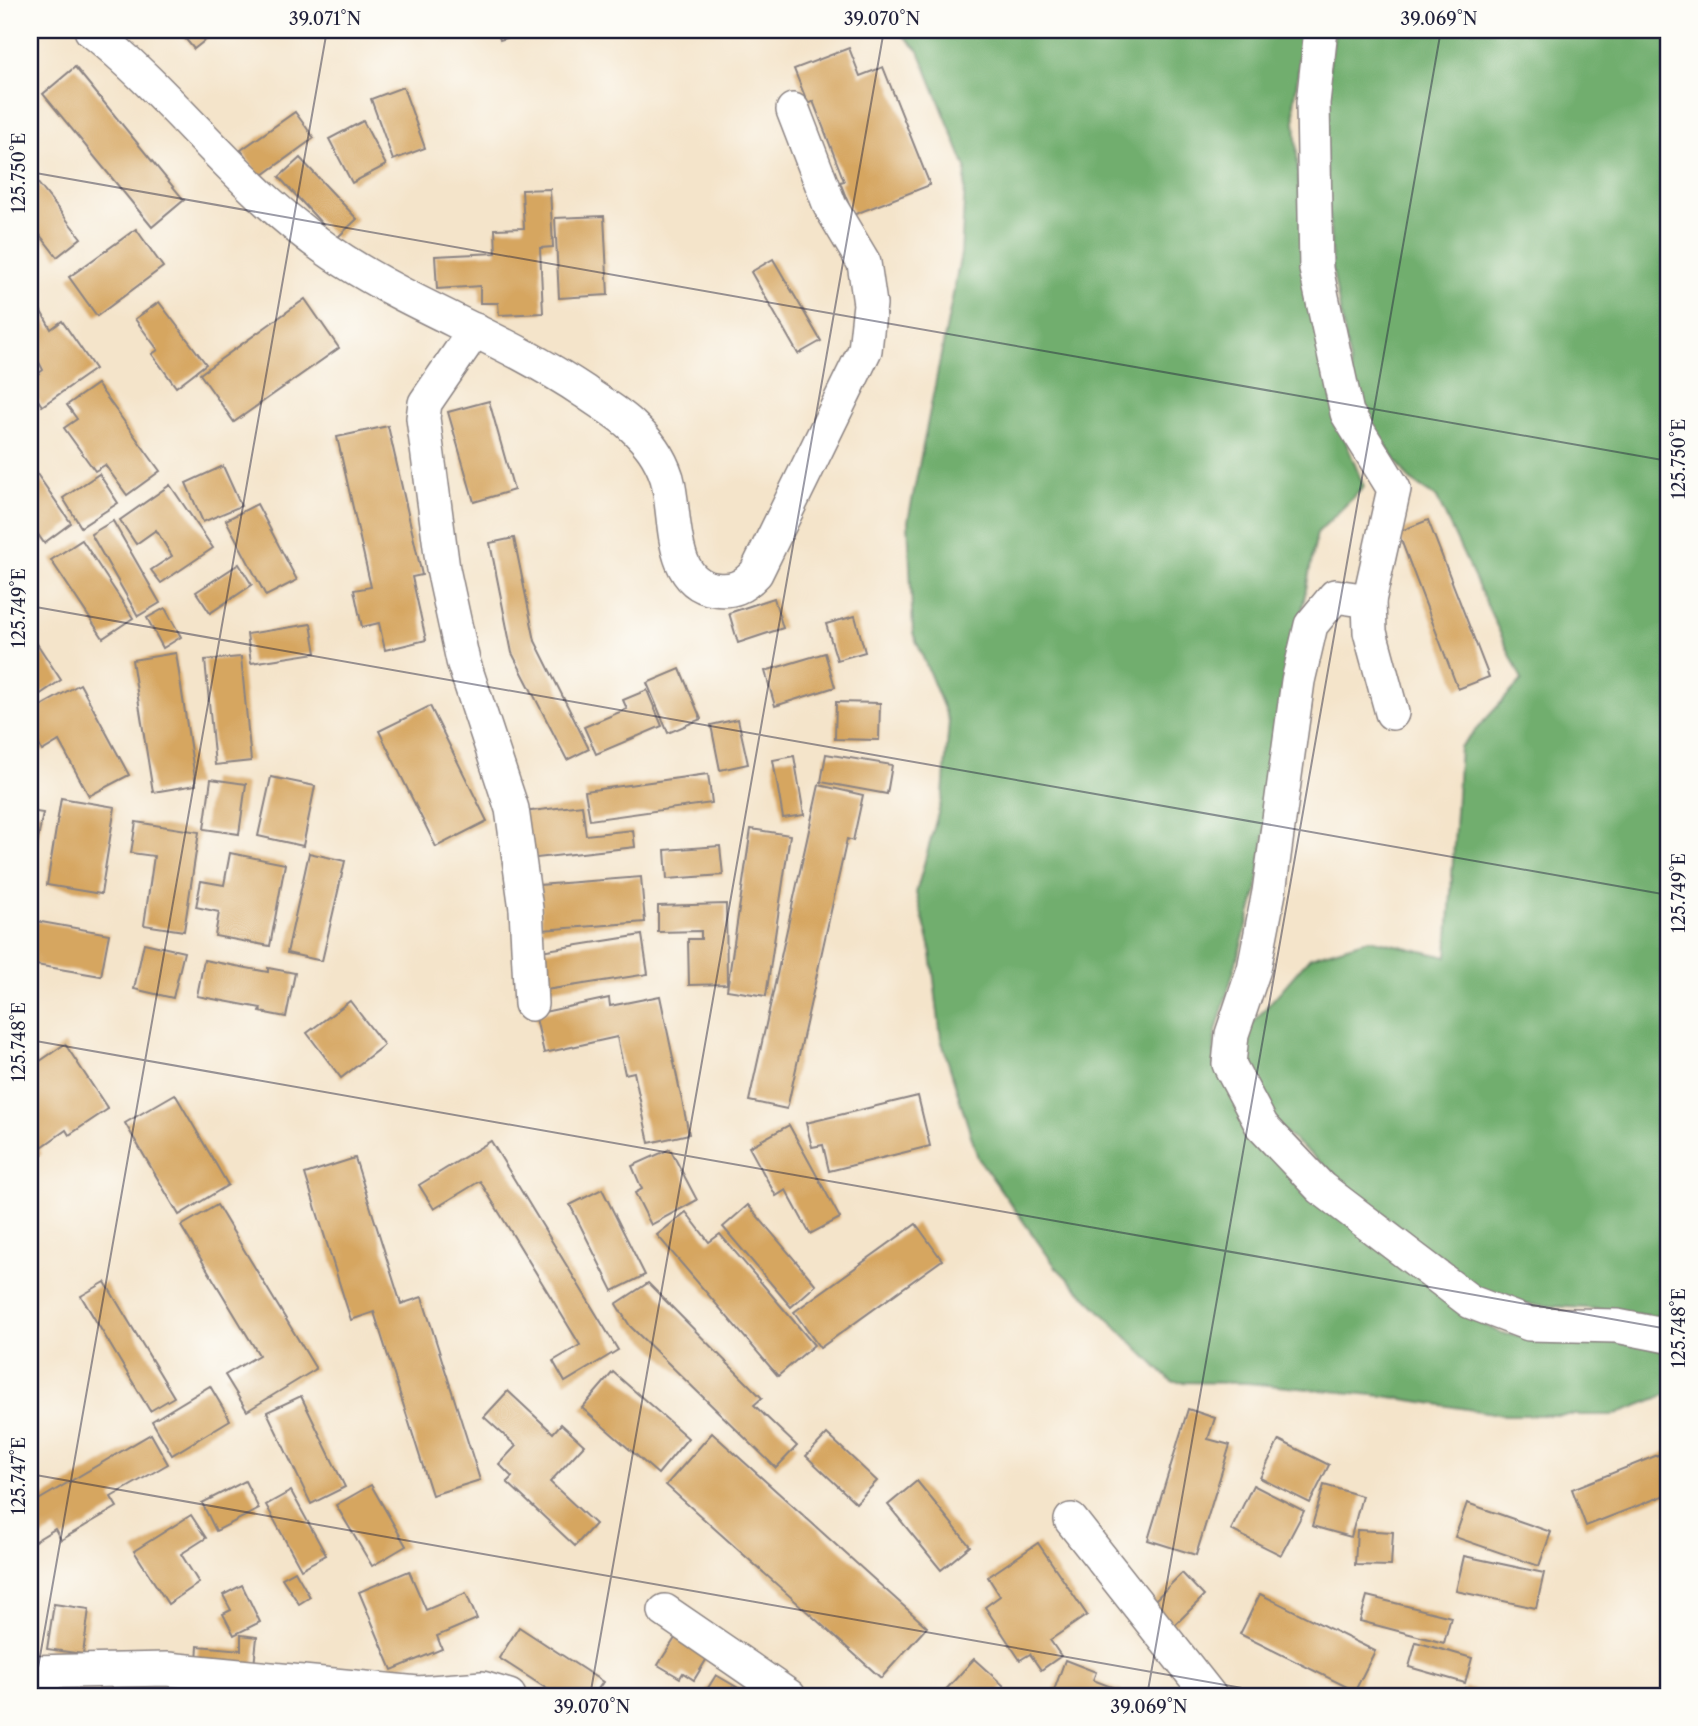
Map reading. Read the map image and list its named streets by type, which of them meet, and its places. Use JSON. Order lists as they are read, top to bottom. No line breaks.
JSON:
{"coordinates":["39.071°N","39.070°N","39.069°N","125.750°E","125.749°E","125.748°E","125.747°E"]}
